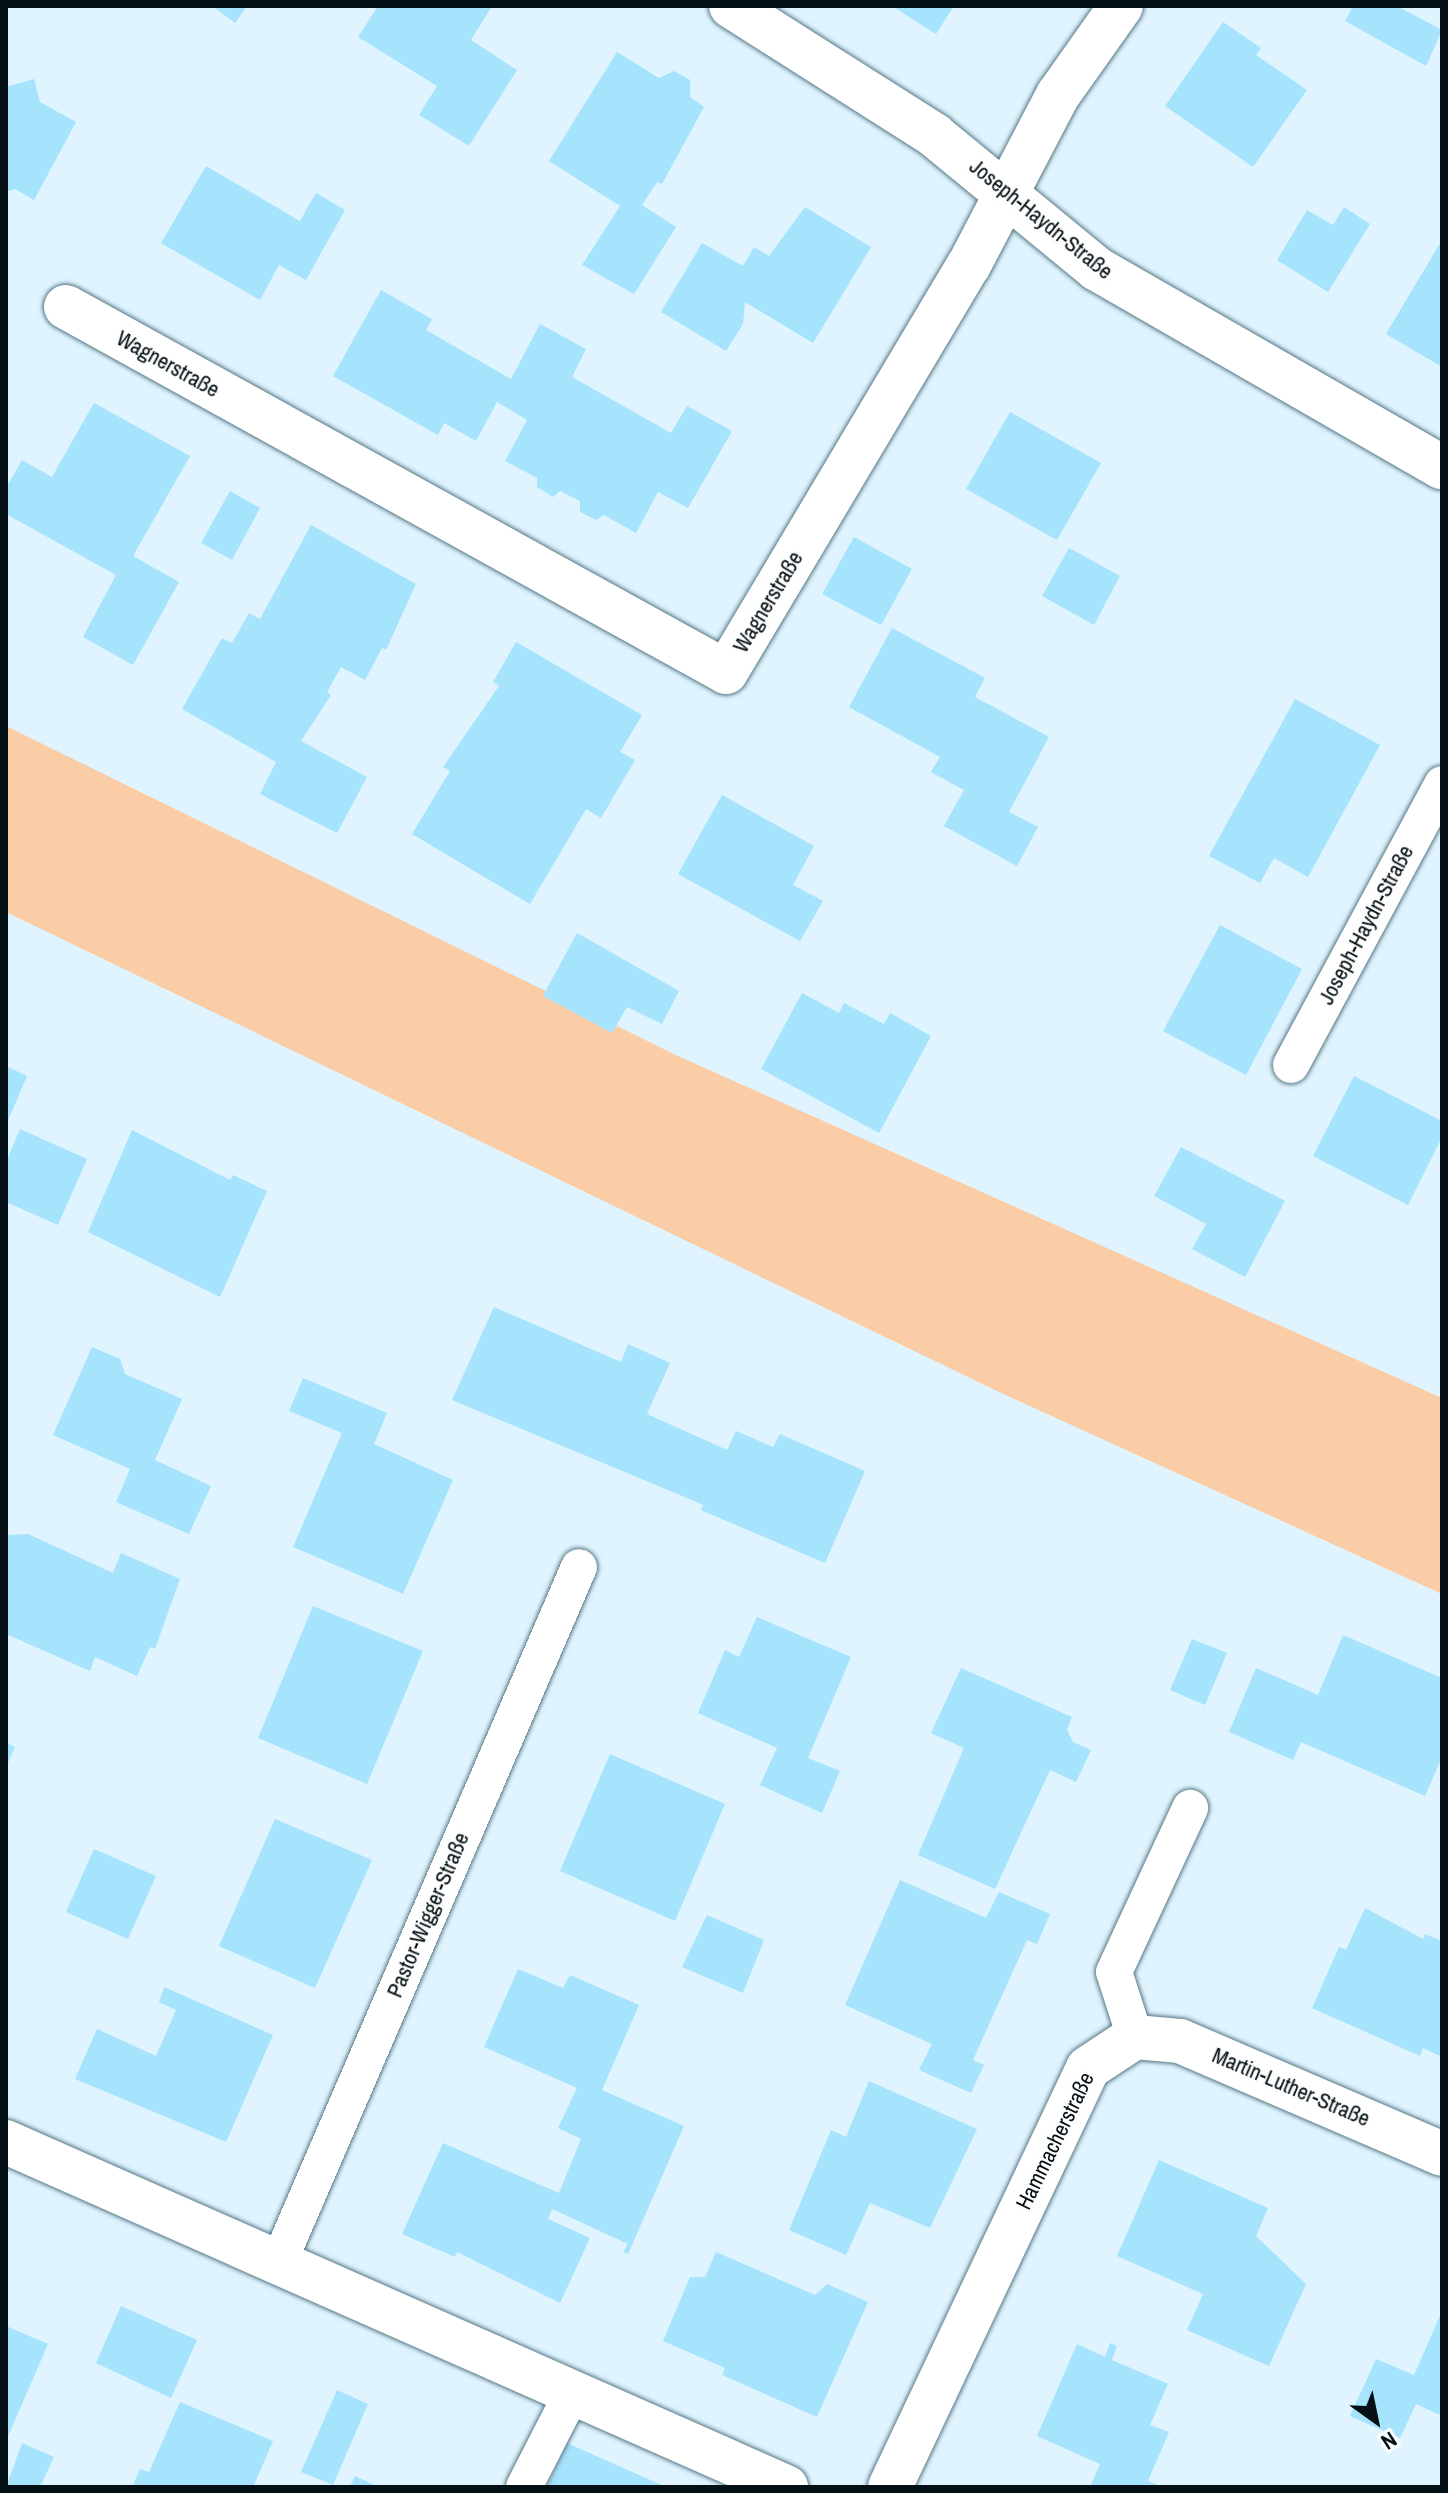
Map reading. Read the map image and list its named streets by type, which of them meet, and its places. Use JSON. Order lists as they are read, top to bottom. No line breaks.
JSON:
{"streets":{"street":["Joseph-Haydn-Straße","Wagnerstraße","Martin-Luther-Straße","Hammacherstraße"],"lane":["Pastor-Wigger-Straße"]},"crossings":[["Joseph-Haydn-Straße","Wagnerstraße"],["Martin-Luther-Straße","Hammacherstraße"]],"north":"bottom right"}
